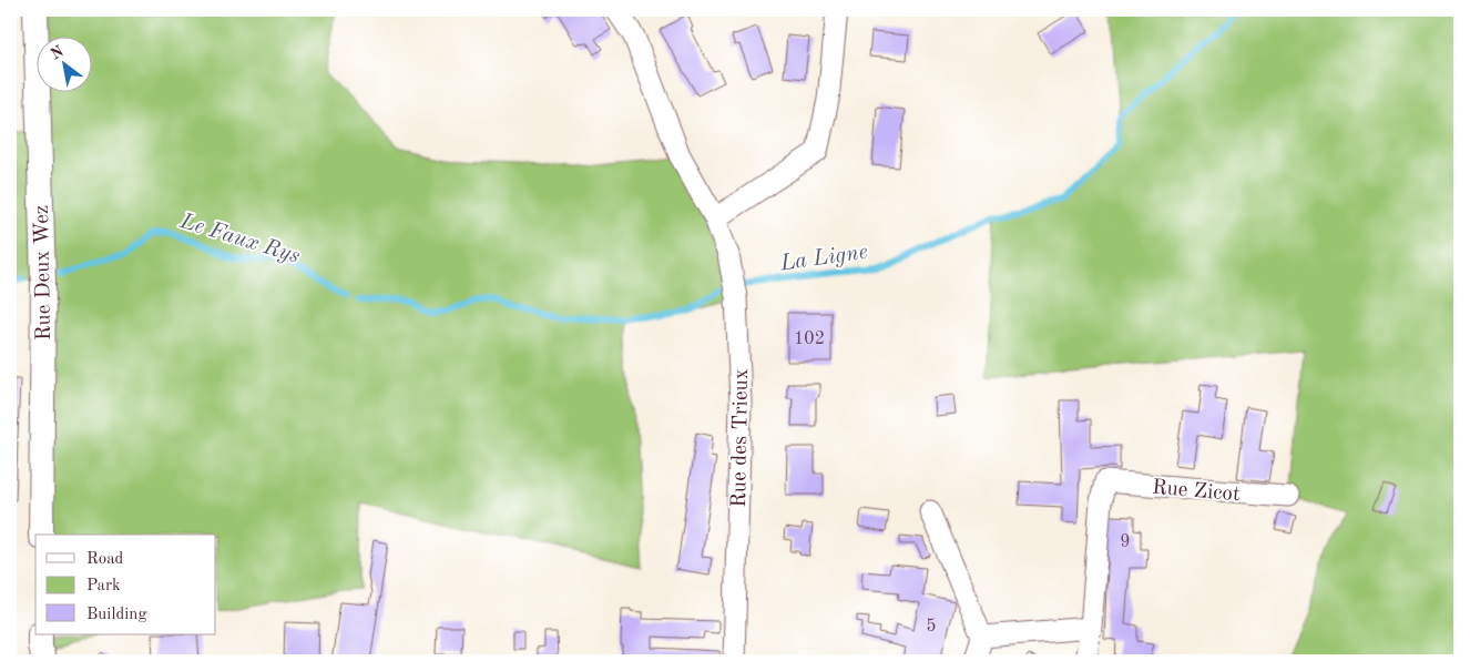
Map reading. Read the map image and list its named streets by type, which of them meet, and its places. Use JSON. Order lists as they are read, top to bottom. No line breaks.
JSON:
{"streets":{"street":["Rue Deux Wez","Rue des Trieux","Rue Zicot"]},"water":["Le Faux Rys","La Ligne"],"house_numbers":["102","9","5"],"legend":["Road","Park","Building"],"north":"top left"}
